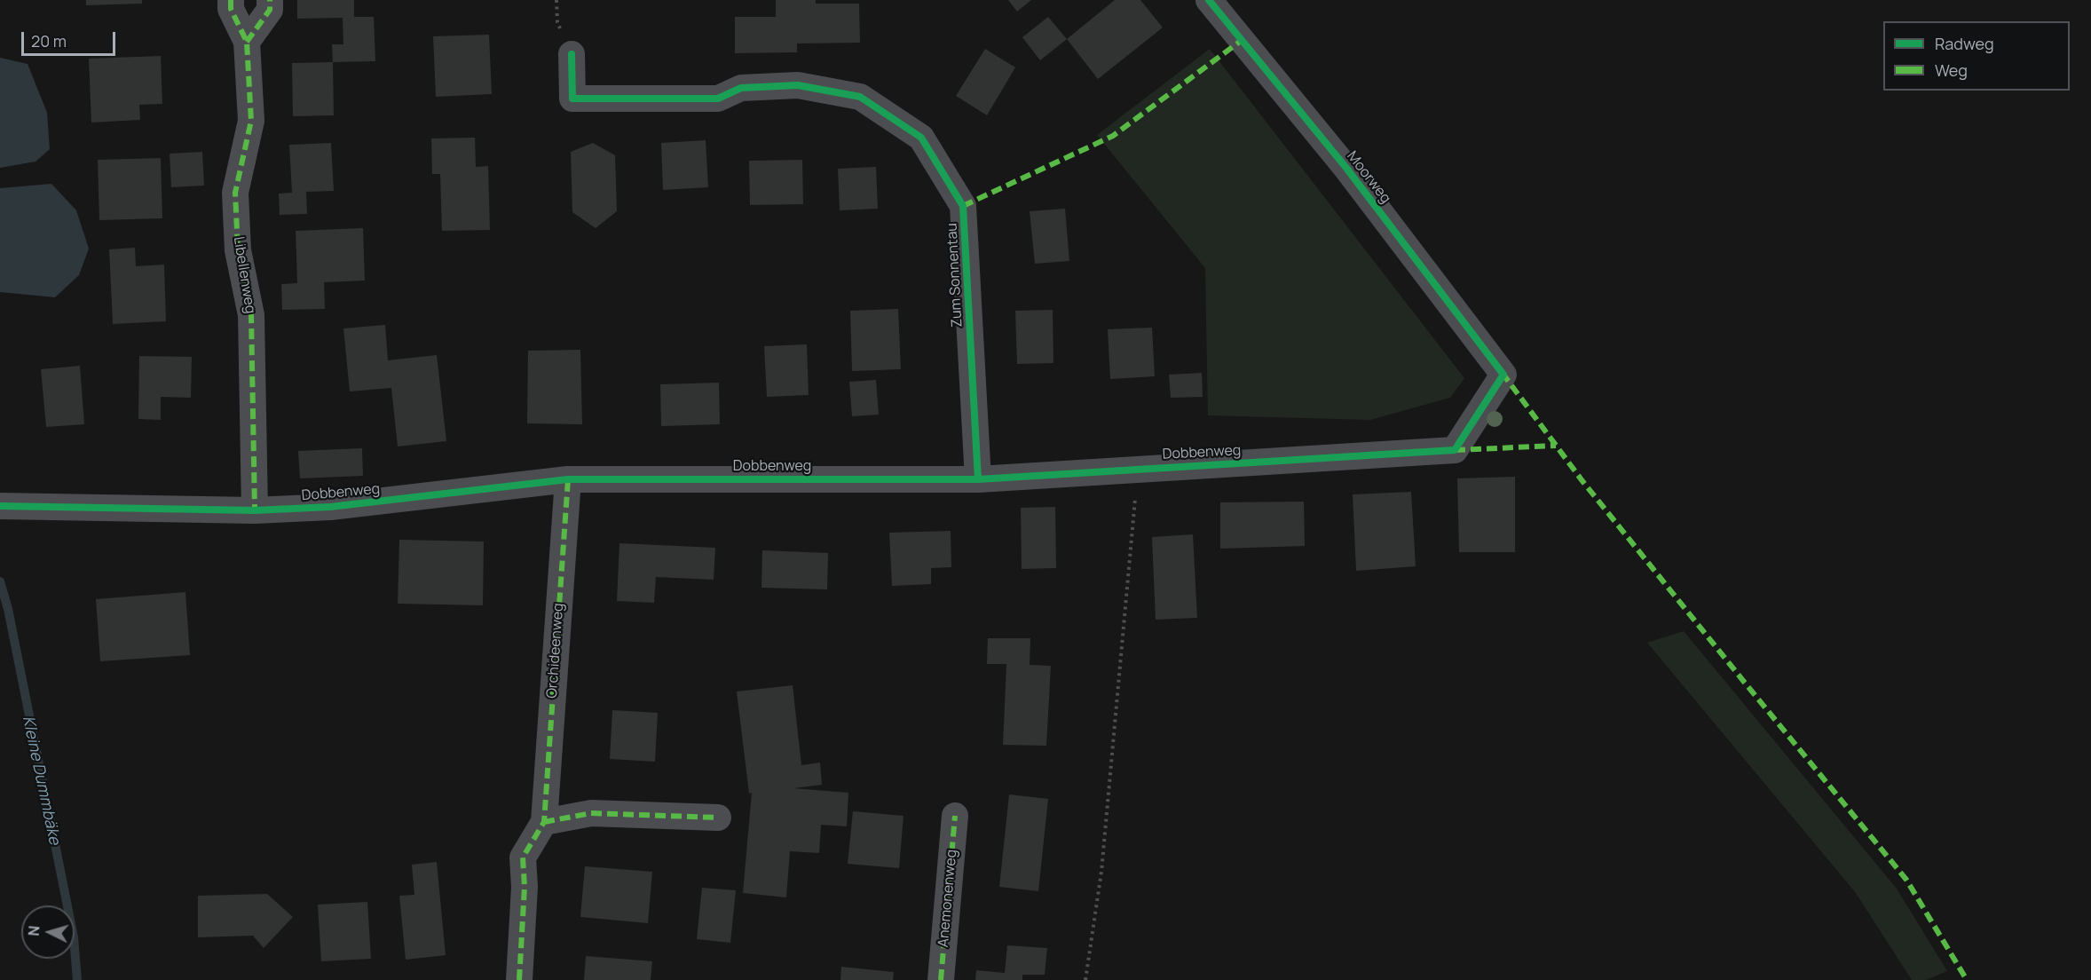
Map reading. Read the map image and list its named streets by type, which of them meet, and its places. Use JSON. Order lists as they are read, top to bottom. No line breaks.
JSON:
{"streets":{"street":["Moorweg","Libellenweg","Zum Sonnentau","Dobbenweg","Orchideenweg","Anemonenweg"]},"crossings":[["Moorweg","Dobbenweg"],["Libellenweg","Dobbenweg"],["Zum Sonnentau","Dobbenweg"],["Dobbenweg","Orchideenweg"]],"water":["Kleine Dummbäke"],"legend":["Radweg","Weg"],"scale_bar":"20 m","north":"left"}
